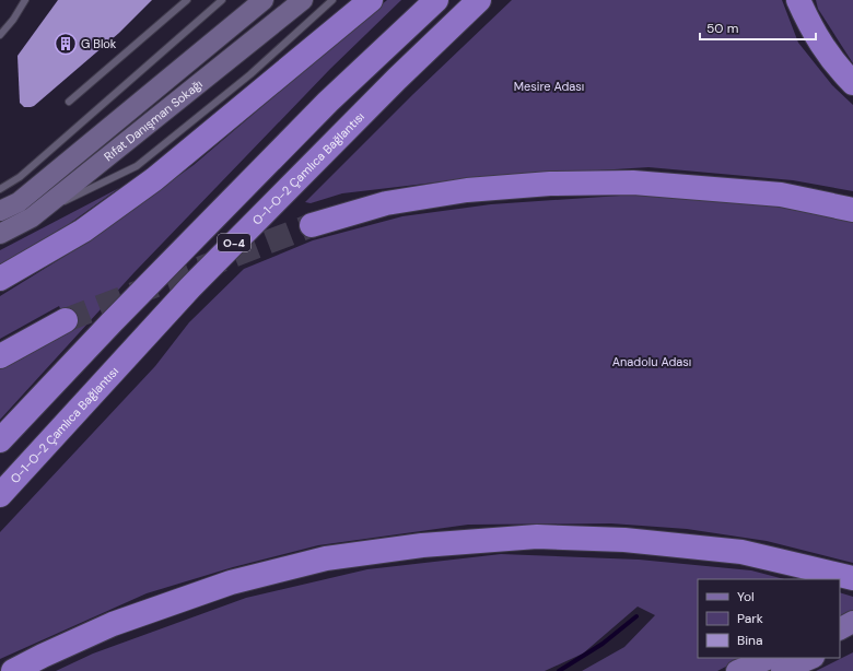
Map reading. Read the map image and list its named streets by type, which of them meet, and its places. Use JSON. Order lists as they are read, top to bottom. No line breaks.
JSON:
{"streets":{"highway":["O-1-O-2 Çamlıca Bağlantısı","O-4"],"street":["Rıfat Danışman Sokağı"]},"parks":["Mesire Adası","Anadolu Adası"],"places":{"building":["G Blok"]},"legend":["Yol","Park","Bina"],"scale_bar":"50 m"}
